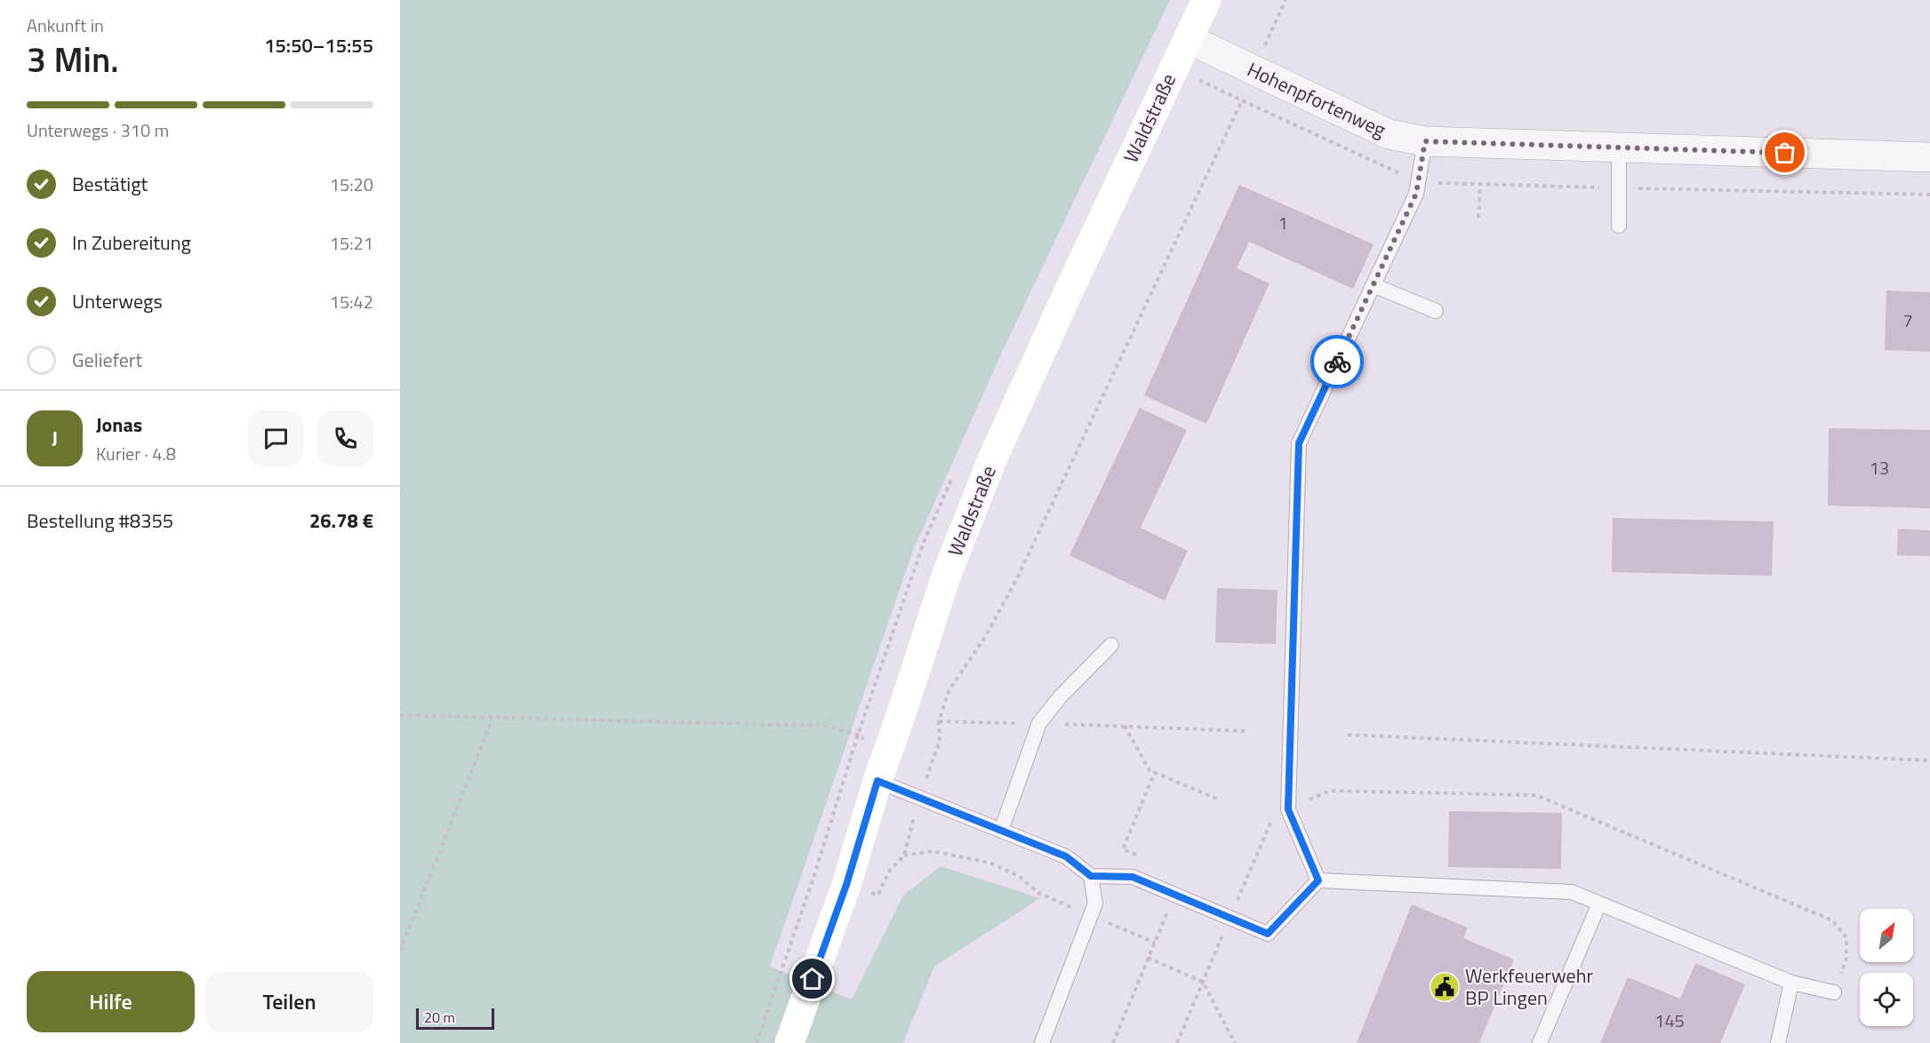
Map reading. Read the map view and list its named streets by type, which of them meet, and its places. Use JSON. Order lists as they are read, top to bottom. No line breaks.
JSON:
{"streets":{"street":["Hohenpfortenweg","Waldstraße"]},"crossings":[["Hohenpfortenweg","Waldstraße"]],"places":{"public building":["Werkfeuerwehr BP Lingen"]},"house_numbers":["1","7","13","145"],"scale_bar":"20 m","north":"top right","page":{"heading":["3 Min.","Ankunft in","15:50–15:55"],"panel":["Jonas","Kurier · 4.8","Bestellung #8355","26.78 €"],"bar":"Unterwegs · 310 m","list":[["Bestätigt","15:20"],["In Zubereitung","15:21"],["Unterwegs","15:42"],"Geliefert"],"round":"J","buttons":["Hilfe","Teilen"],"scale":"20 m"}}
